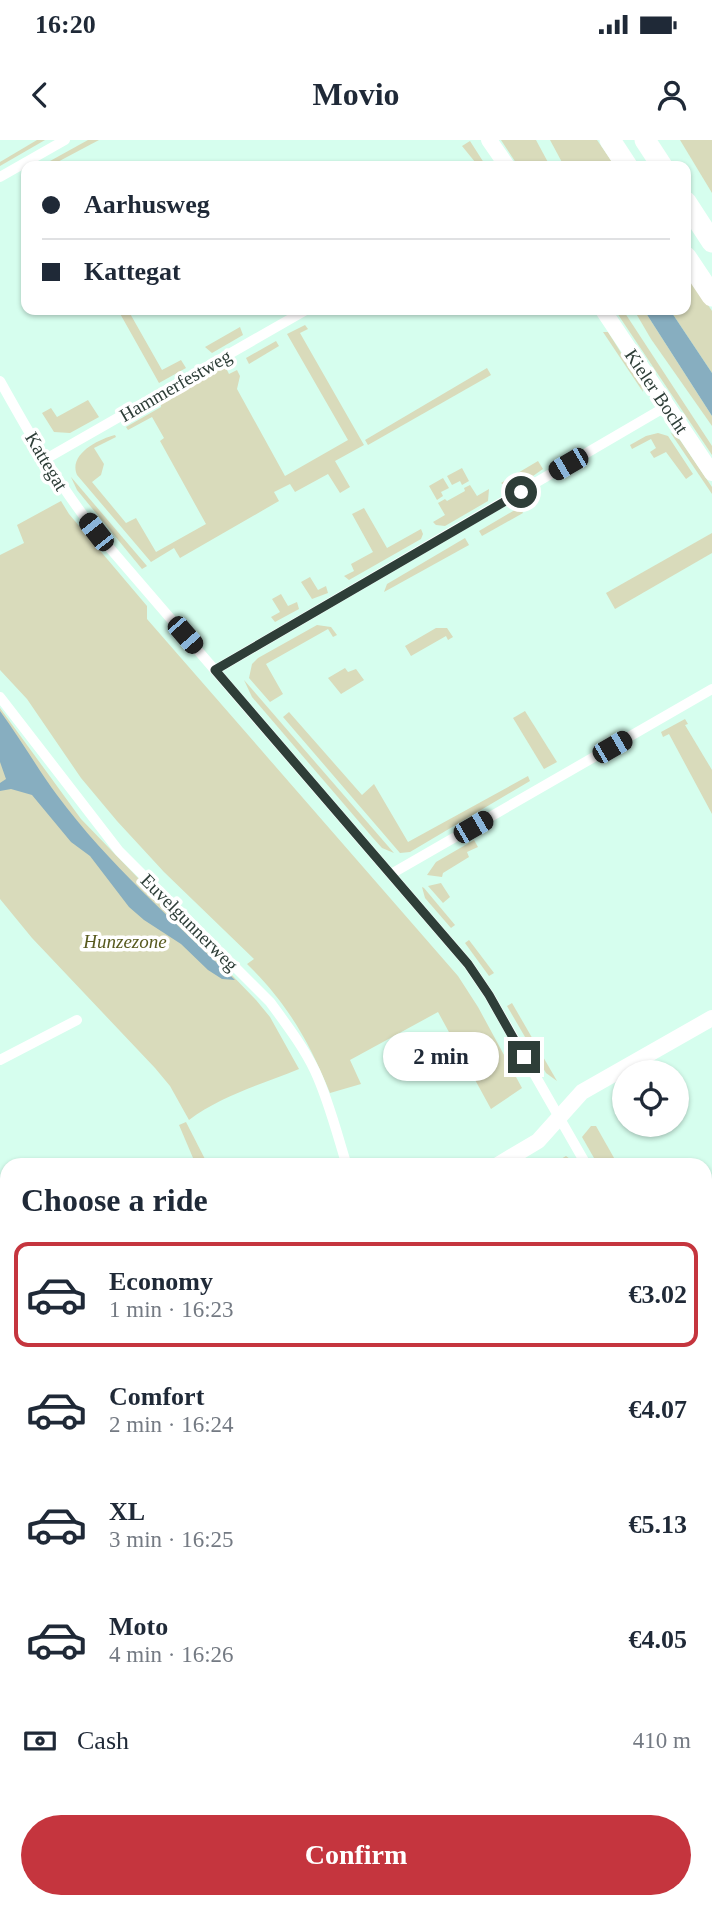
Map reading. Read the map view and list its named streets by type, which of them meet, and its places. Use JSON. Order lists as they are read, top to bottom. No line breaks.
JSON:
{"streets":{"street":["Hammerfestweg","Kieler Bocht","Kattegat","Euvelgunnerweg"]},"crossings":[["Hammerfestweg","Kattegat"]],"parks":["Hunzezone"],"page":{"status":"16:20","header":"Movio","banner":["Aarhusweg","Kattegat"],"bubble":"2 min","heading":"Choose a ride","list":[{"name":"Economy","note":"1 min · 16:23","value":"€3.02"},{"name":"Comfort","note":"2 min · 16:24","value":"€4.07"},{"name":"XL","note":"3 min · 16:25","value":"€5.13"},{"name":"Moto","note":"4 min · 16:26","value":"€4.05"}],"pay":["Cash","410 m"],"buttons":"Confirm"}}
